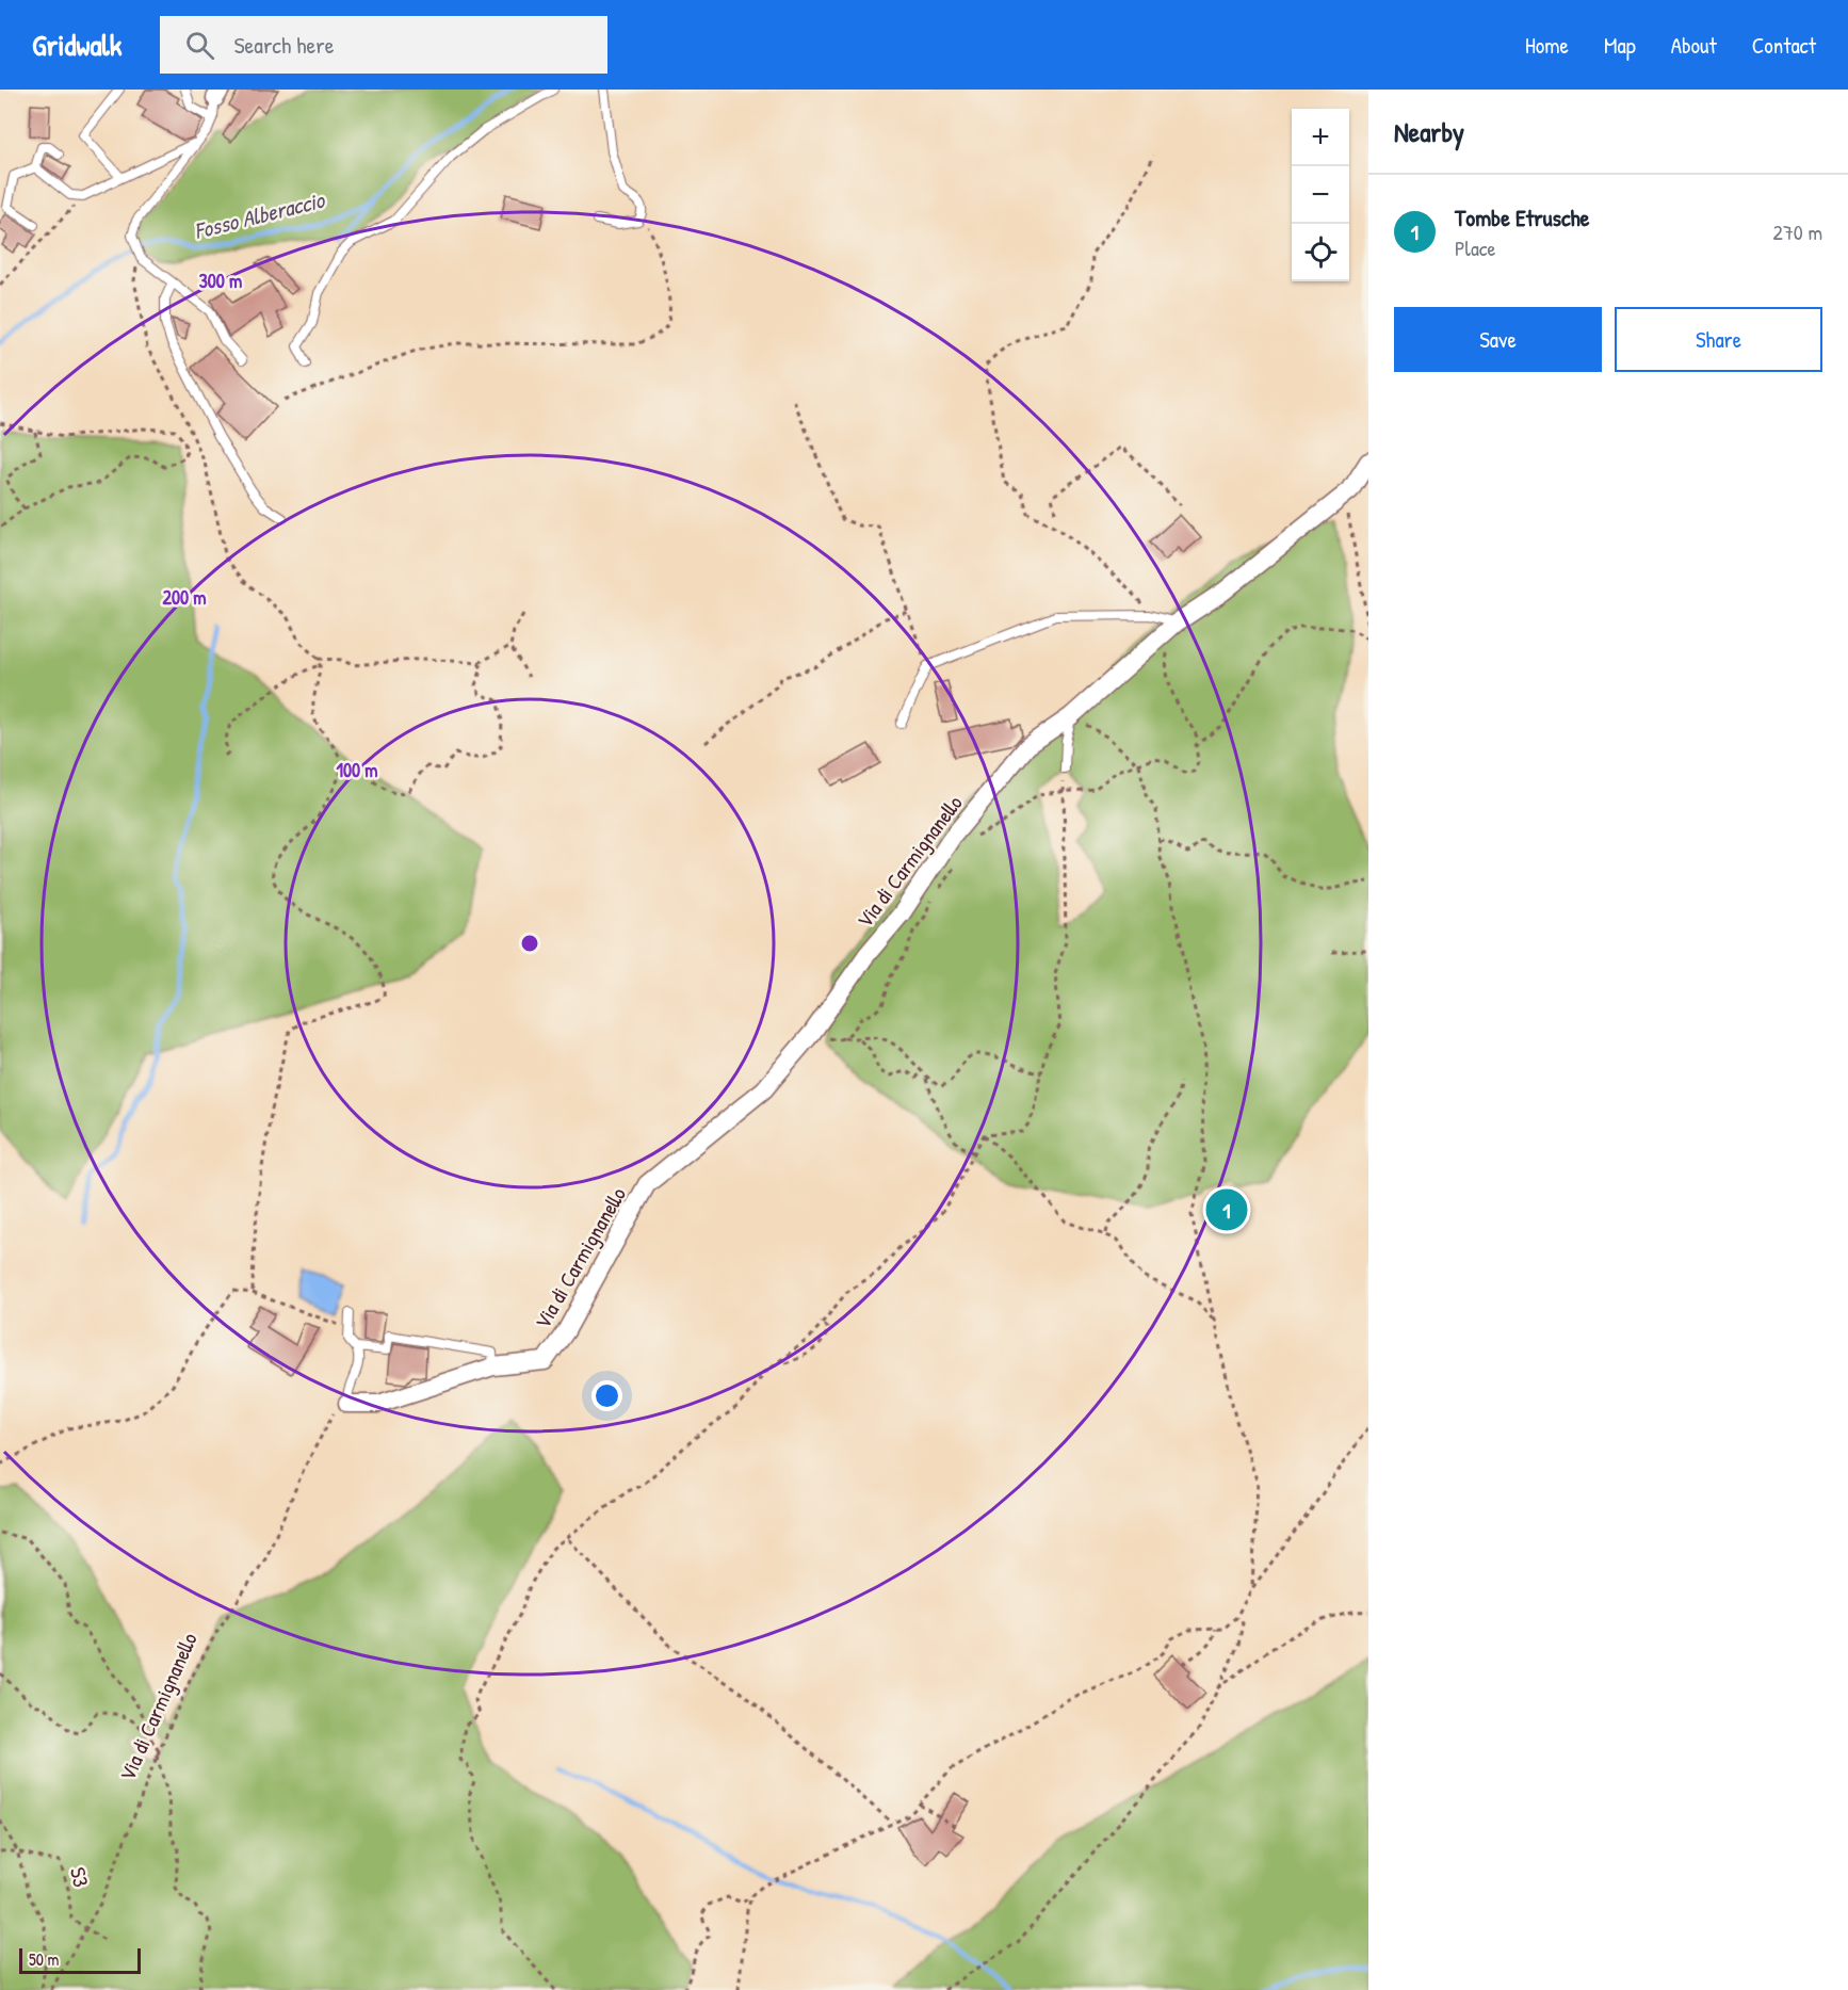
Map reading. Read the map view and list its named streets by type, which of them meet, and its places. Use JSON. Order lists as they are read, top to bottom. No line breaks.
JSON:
{"streets":{"street":["Via di Carmignanello"],"path":["S3"]},"water":["Fosso Alberaccio"],"scale_bar":"50 m","page":{"header":"Gridwalk","search":"Search here","nav":["Home","Map","About","Contact"],"heading":"Nearby","map_buttons":["+","−"],"list":[{"mark":"1","name":"Tombe Etrusche","note":"Place","value":"270 m"}],"buttons":["Save","Share"],"pins":"1","scale":"50 m"},"rings":["300 m","200 m","100 m"]}
